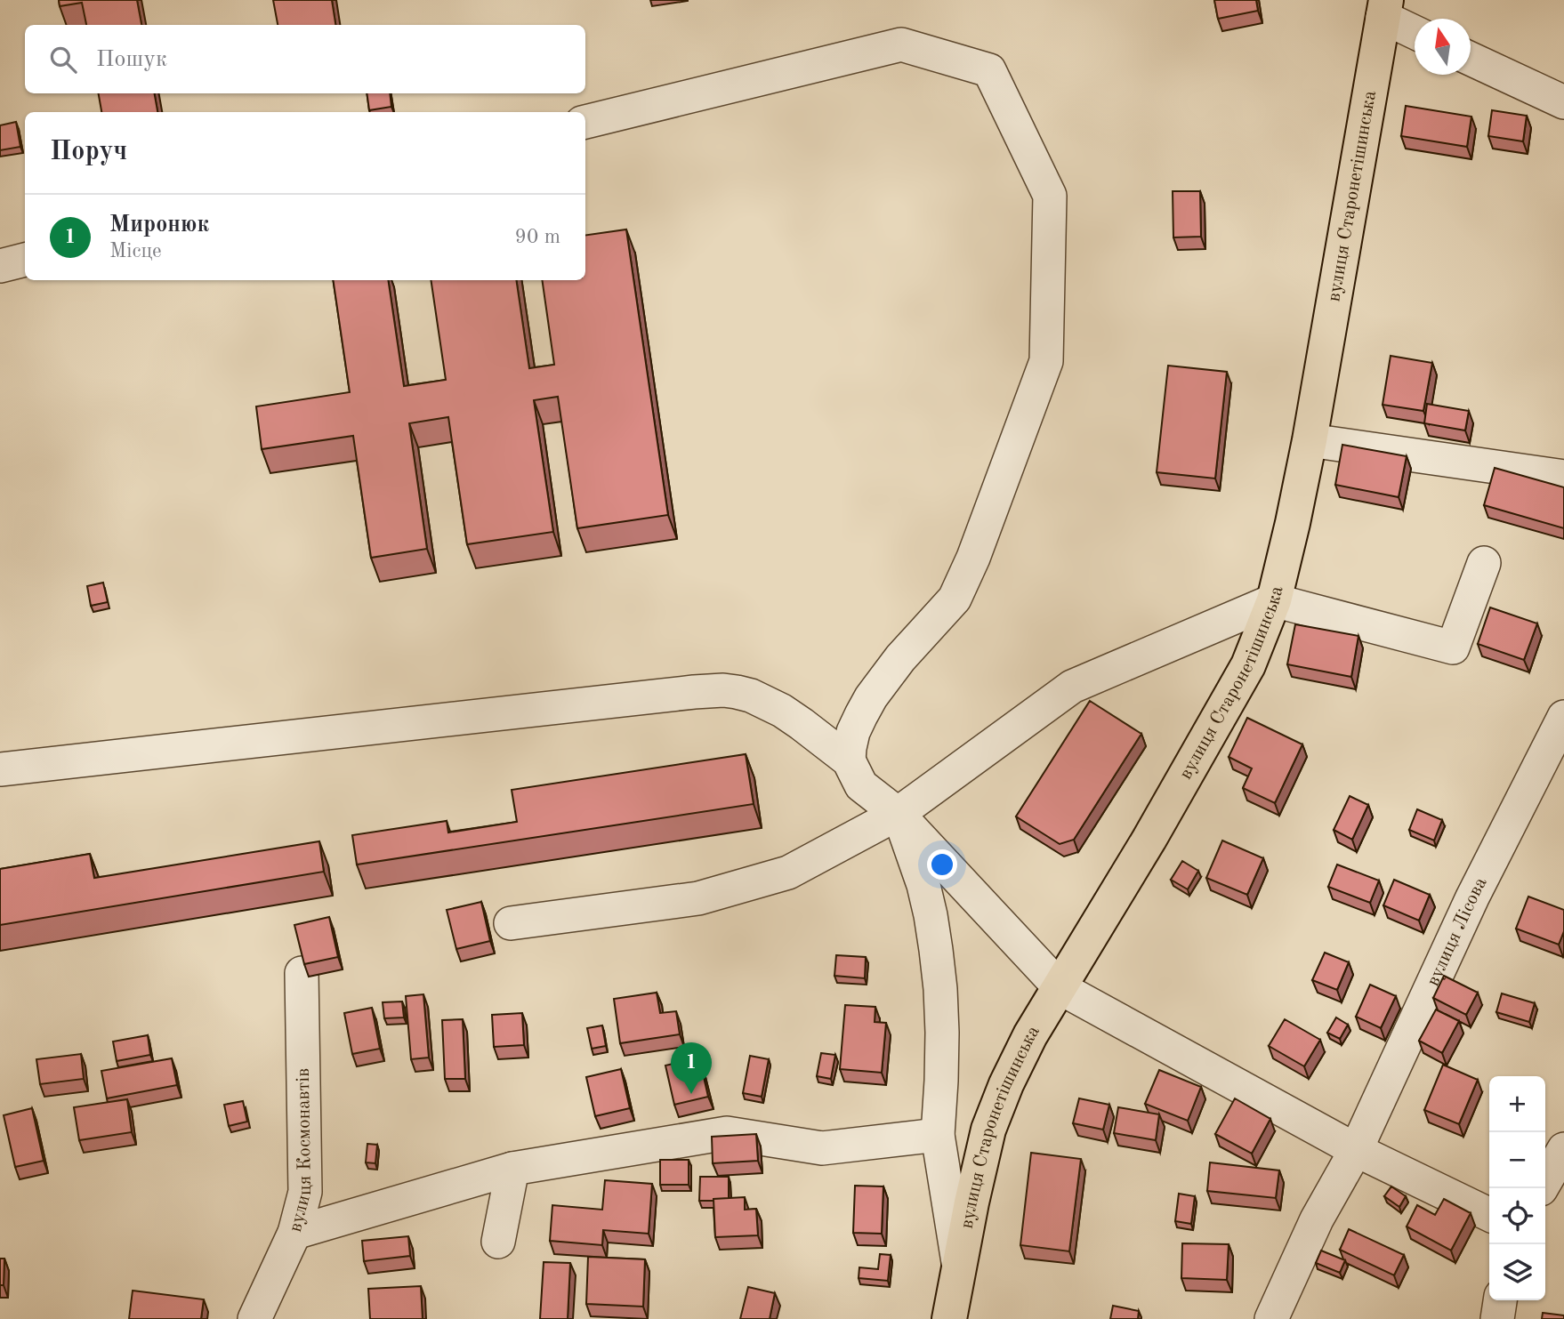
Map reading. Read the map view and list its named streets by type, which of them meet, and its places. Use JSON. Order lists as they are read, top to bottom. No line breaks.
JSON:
{"streets":{"main road":["вулиця Старонетішинська"],"street":["вулиця Лісова","вулиця Космонавтів"]},"north":"top","page":{"search":"Пошук","heading":"Поруч","list":[{"mark":"1","name":"Миронюк","note":"Місце","value":"90 m"}],"pins":"1","map_buttons":["+","−"]}}
